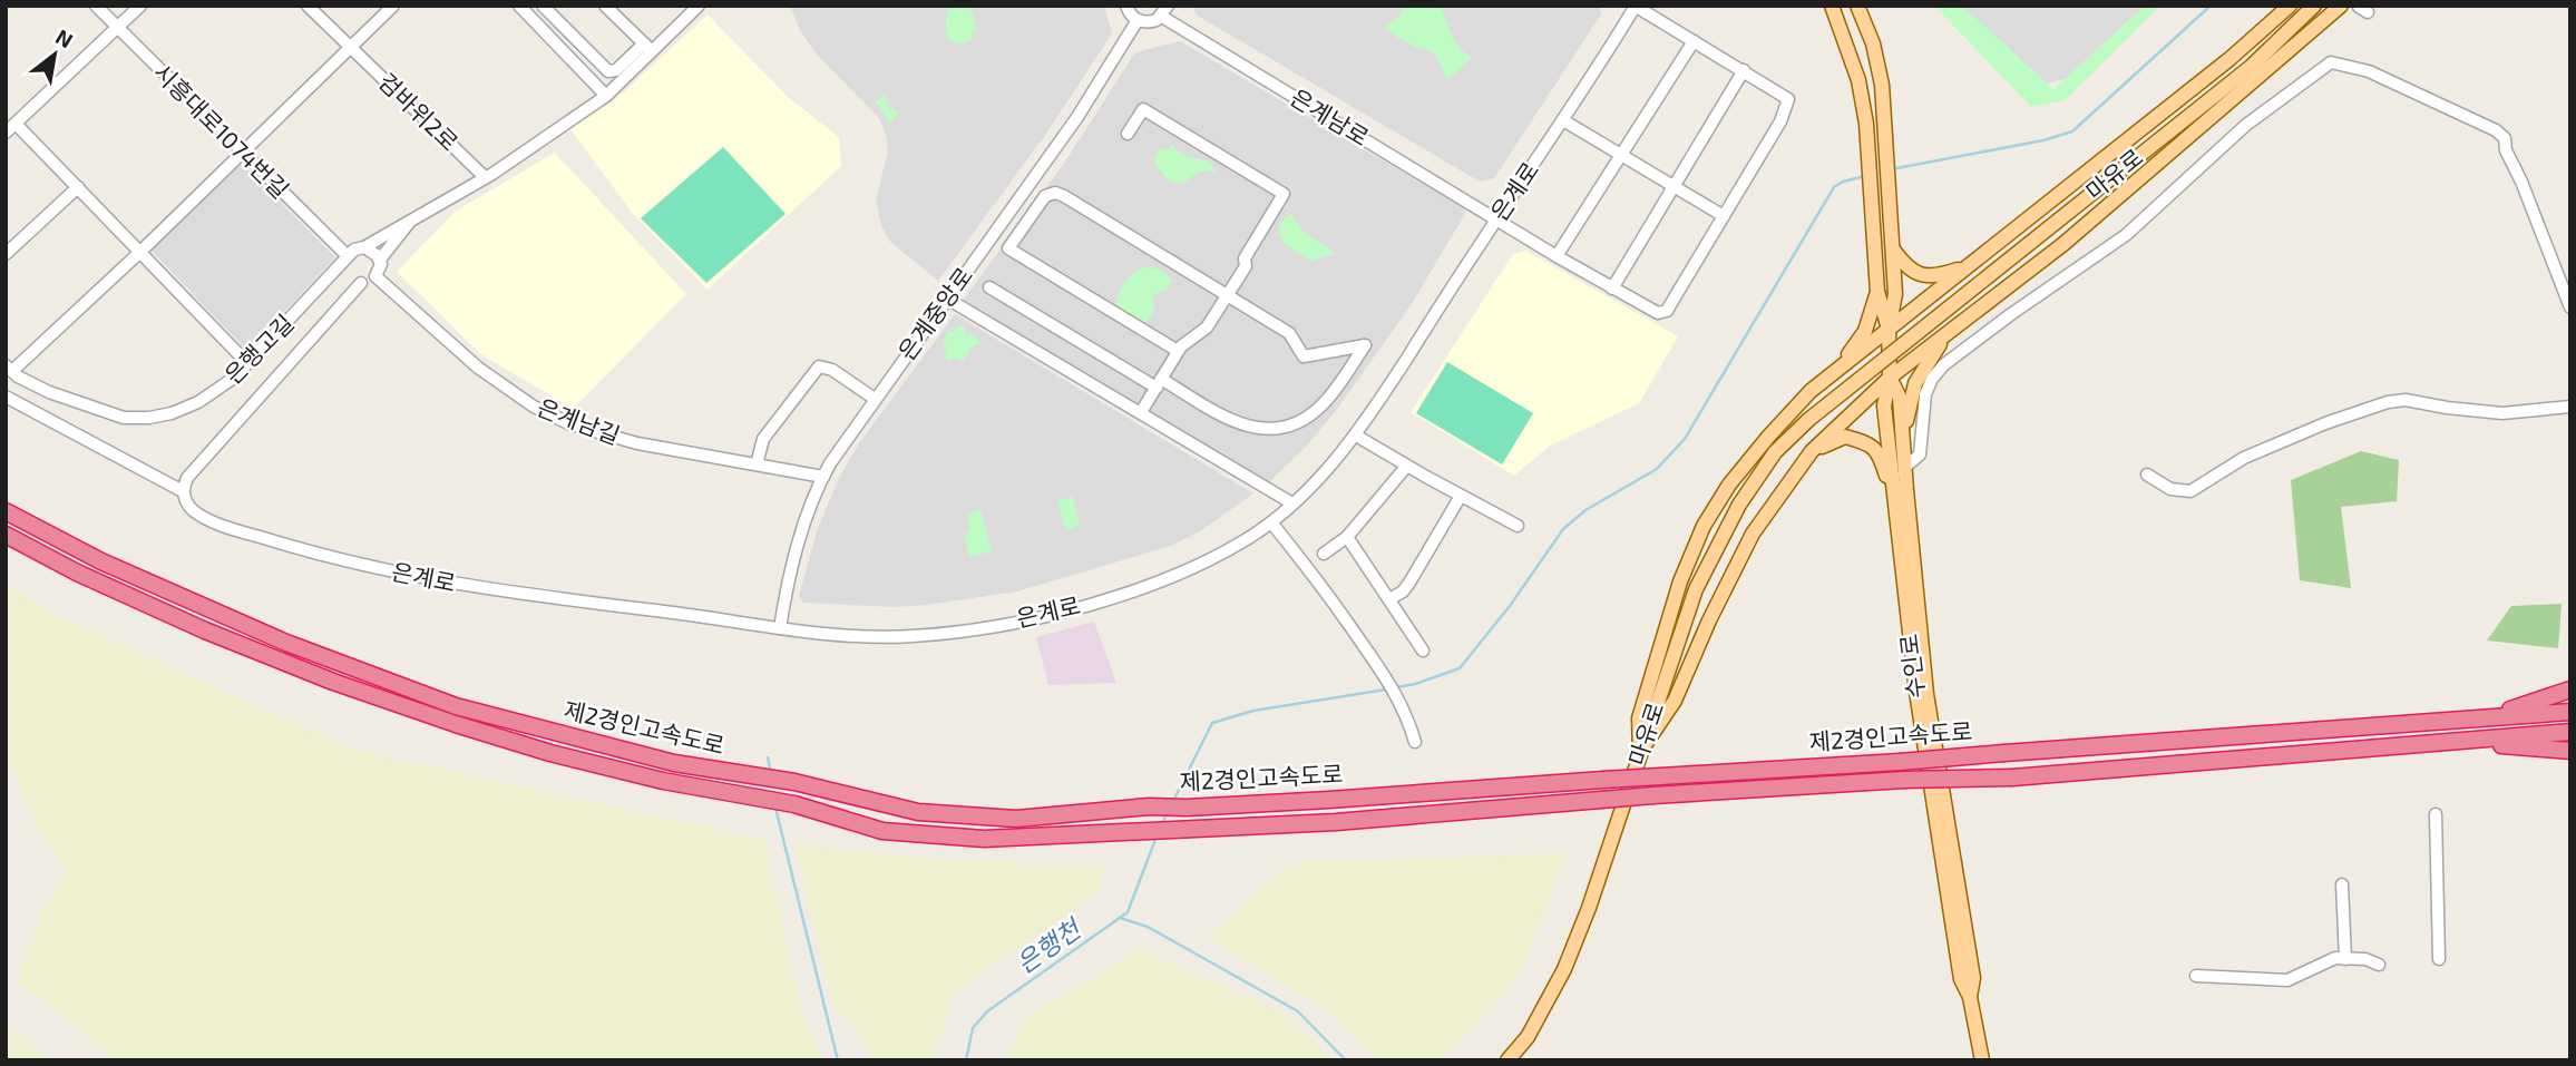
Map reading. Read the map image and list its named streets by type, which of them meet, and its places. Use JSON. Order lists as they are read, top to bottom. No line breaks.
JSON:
{"streets":{"highway":["제2경인고속도로"],"main road":["마유로","수인로"],"street":["검바위2로","은계남로","시흥대로1074번길","은계로","은계중앙로","은행고길","은계남길"]},"crossings":[["검바위2로","은행고길"],["은계남로","은계로"],["시흥대로1074번길","은행고길"],["시흥대로1074번길","은계남길"],["은계로","은계중앙로"],["은계중앙로","은계남길"],["은행고길","은계남길"]],"water":["은행천"],"north":"top right"}
